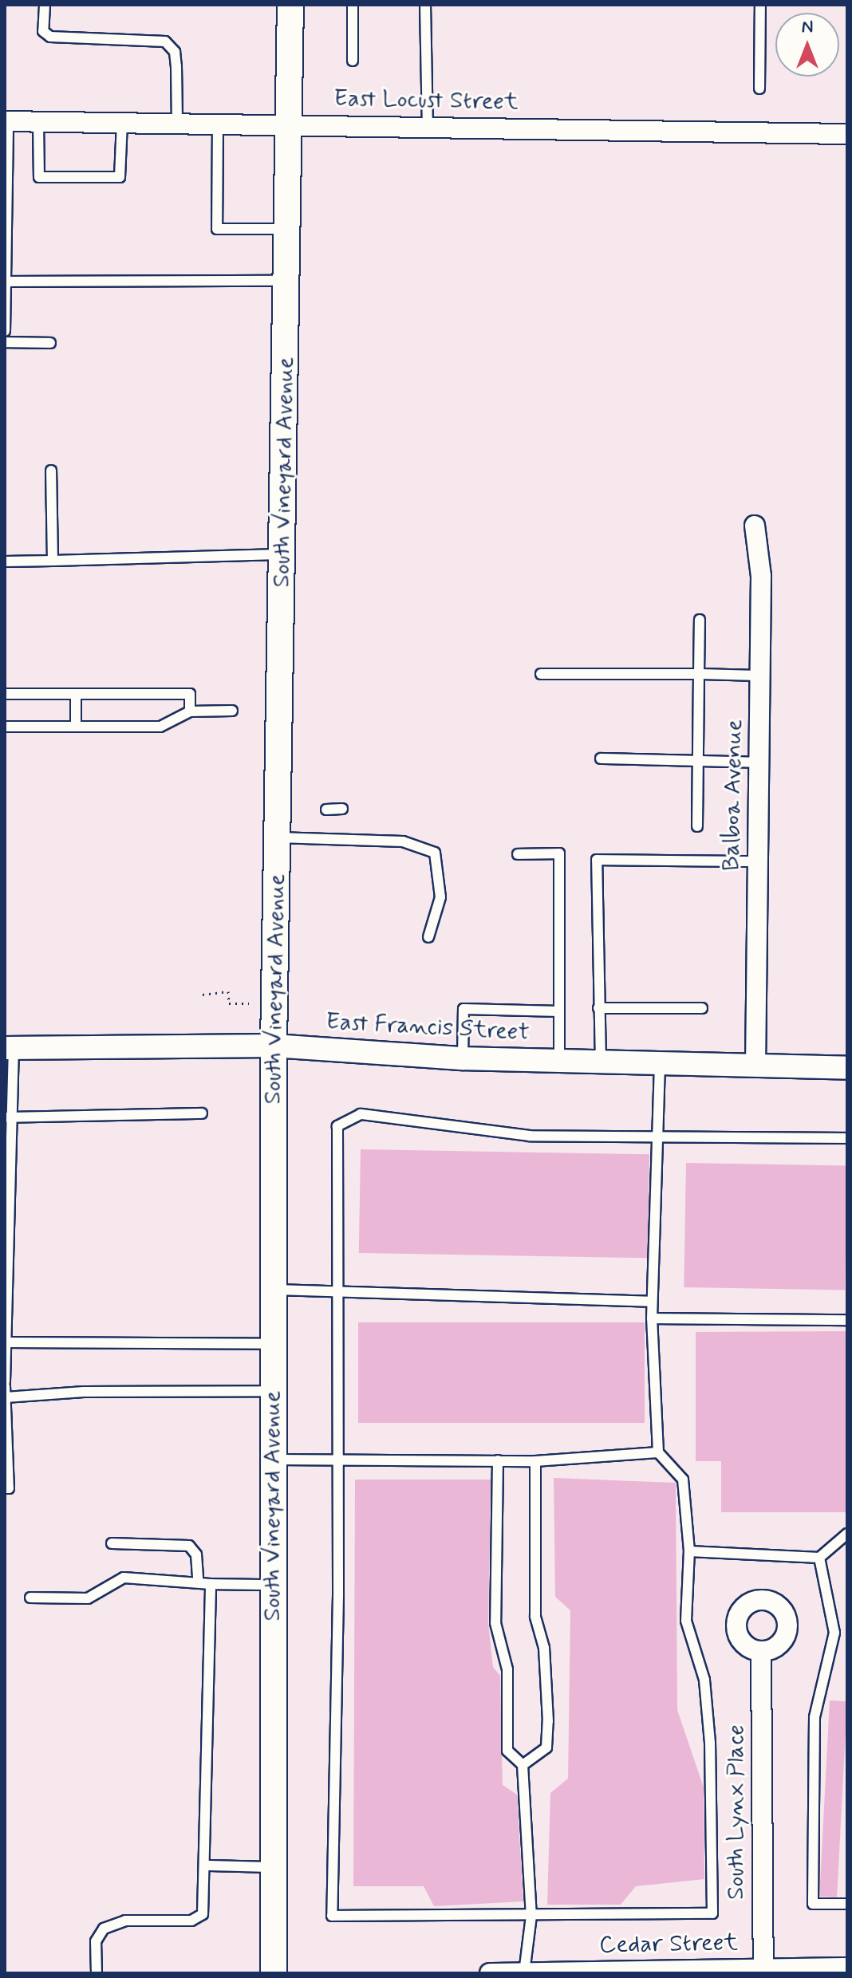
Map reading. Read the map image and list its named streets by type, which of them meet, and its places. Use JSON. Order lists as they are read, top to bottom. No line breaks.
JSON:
{"streets":{"main road":["South Vineyard Avenue"],"street":["East Locust Street","Balboa Avenue","East Francis Street","South Lynx Place","Cedar Street"]},"crossings":[["East Locust Street","South Vineyard Avenue"],["South Vineyard Avenue","East Francis Street"],["Balboa Avenue","East Francis Street"],["South Lynx Place","Cedar Street"]],"north":"top"}
